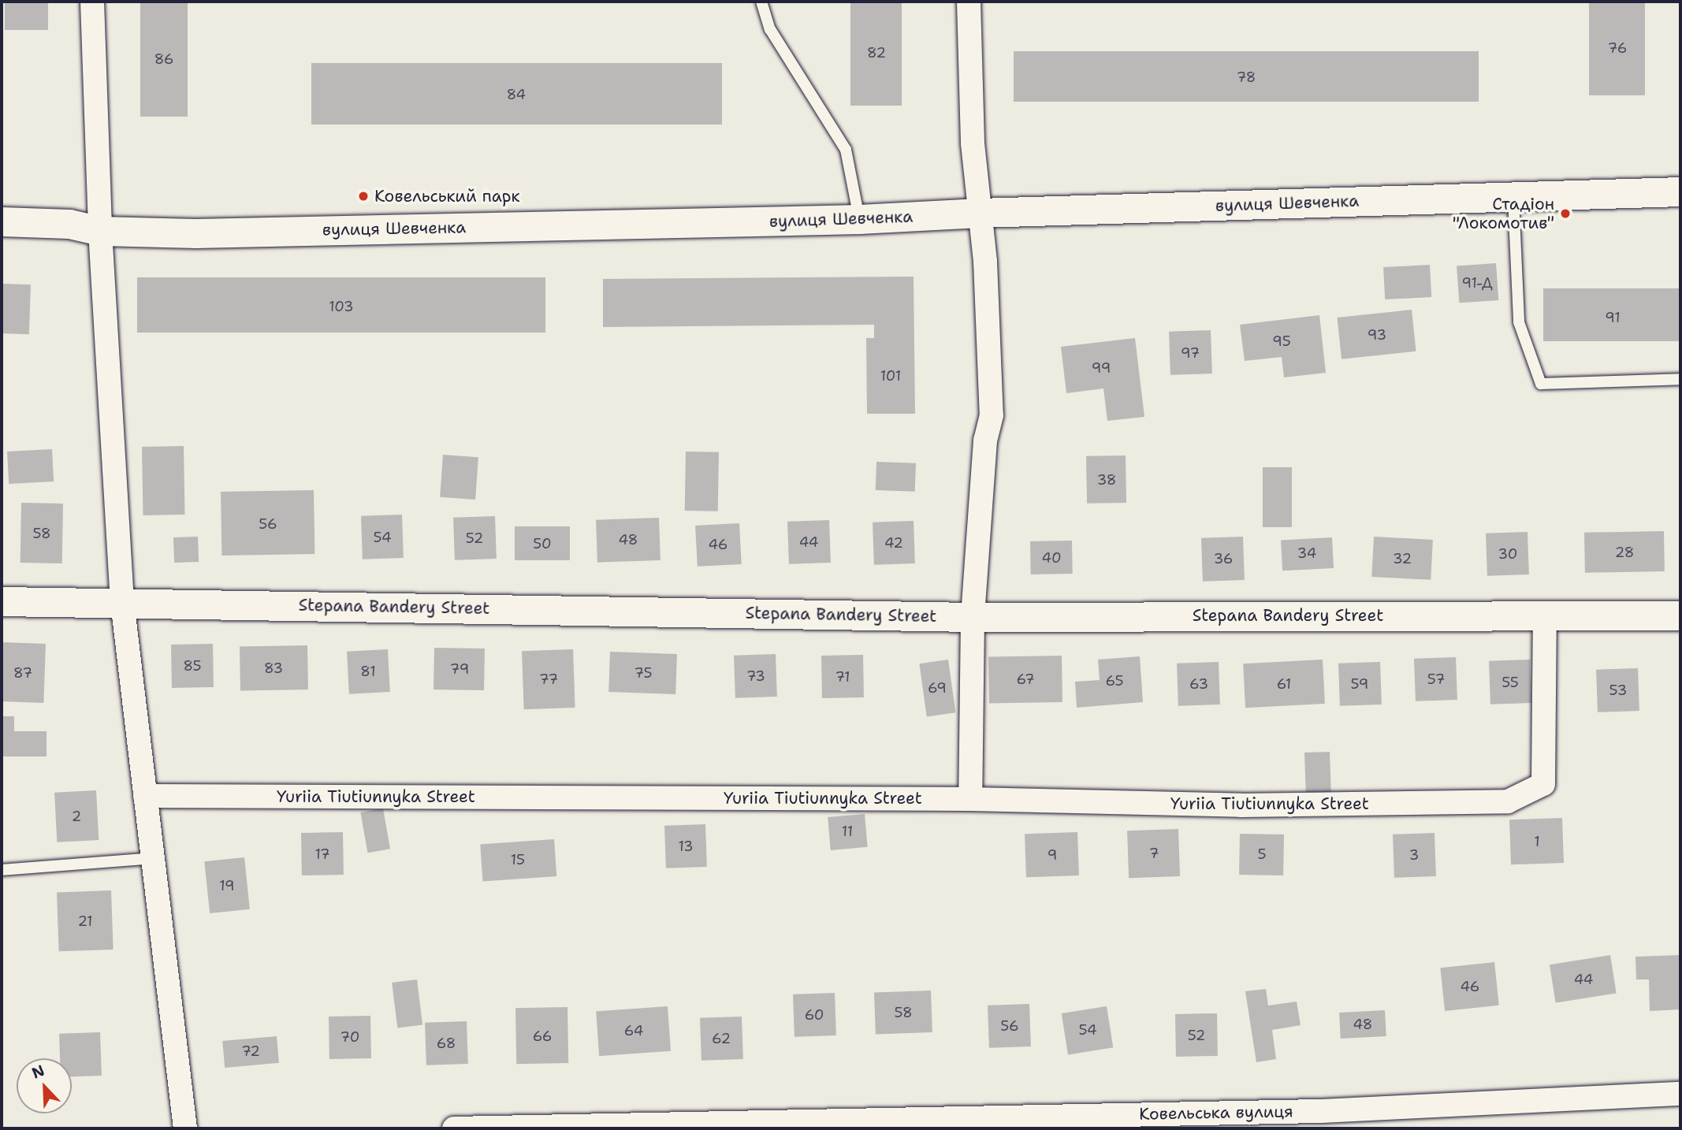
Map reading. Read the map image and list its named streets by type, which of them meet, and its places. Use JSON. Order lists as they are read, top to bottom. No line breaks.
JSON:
{"streets":{"street":["вулиця Шевченка","Stepana Bandery Street","Yuriia Tiutiunnyka Street","Ковельська вулиця"]},"crossings":[["Stepana Bandery Street","Yuriia Tiutiunnyka Street"]],"places":["Ковельський парк","Стадіон \"Локомотив\""],"house_numbers":["76","82","86","78","84","91-Д","103","91","93","95","97","99","101","38","56","58","54","52","48","44","42","50","46","28","34","30","40","36","32","85","83","79","81","87","75","73","71","77","67","57","65","55","63","61","59","69","53","2","11","1","13","7","17","5","9","3","15","19","21","44","46","58","60","48","56","54","64","52","66","70","62","68","72"],"north":"top left"}
